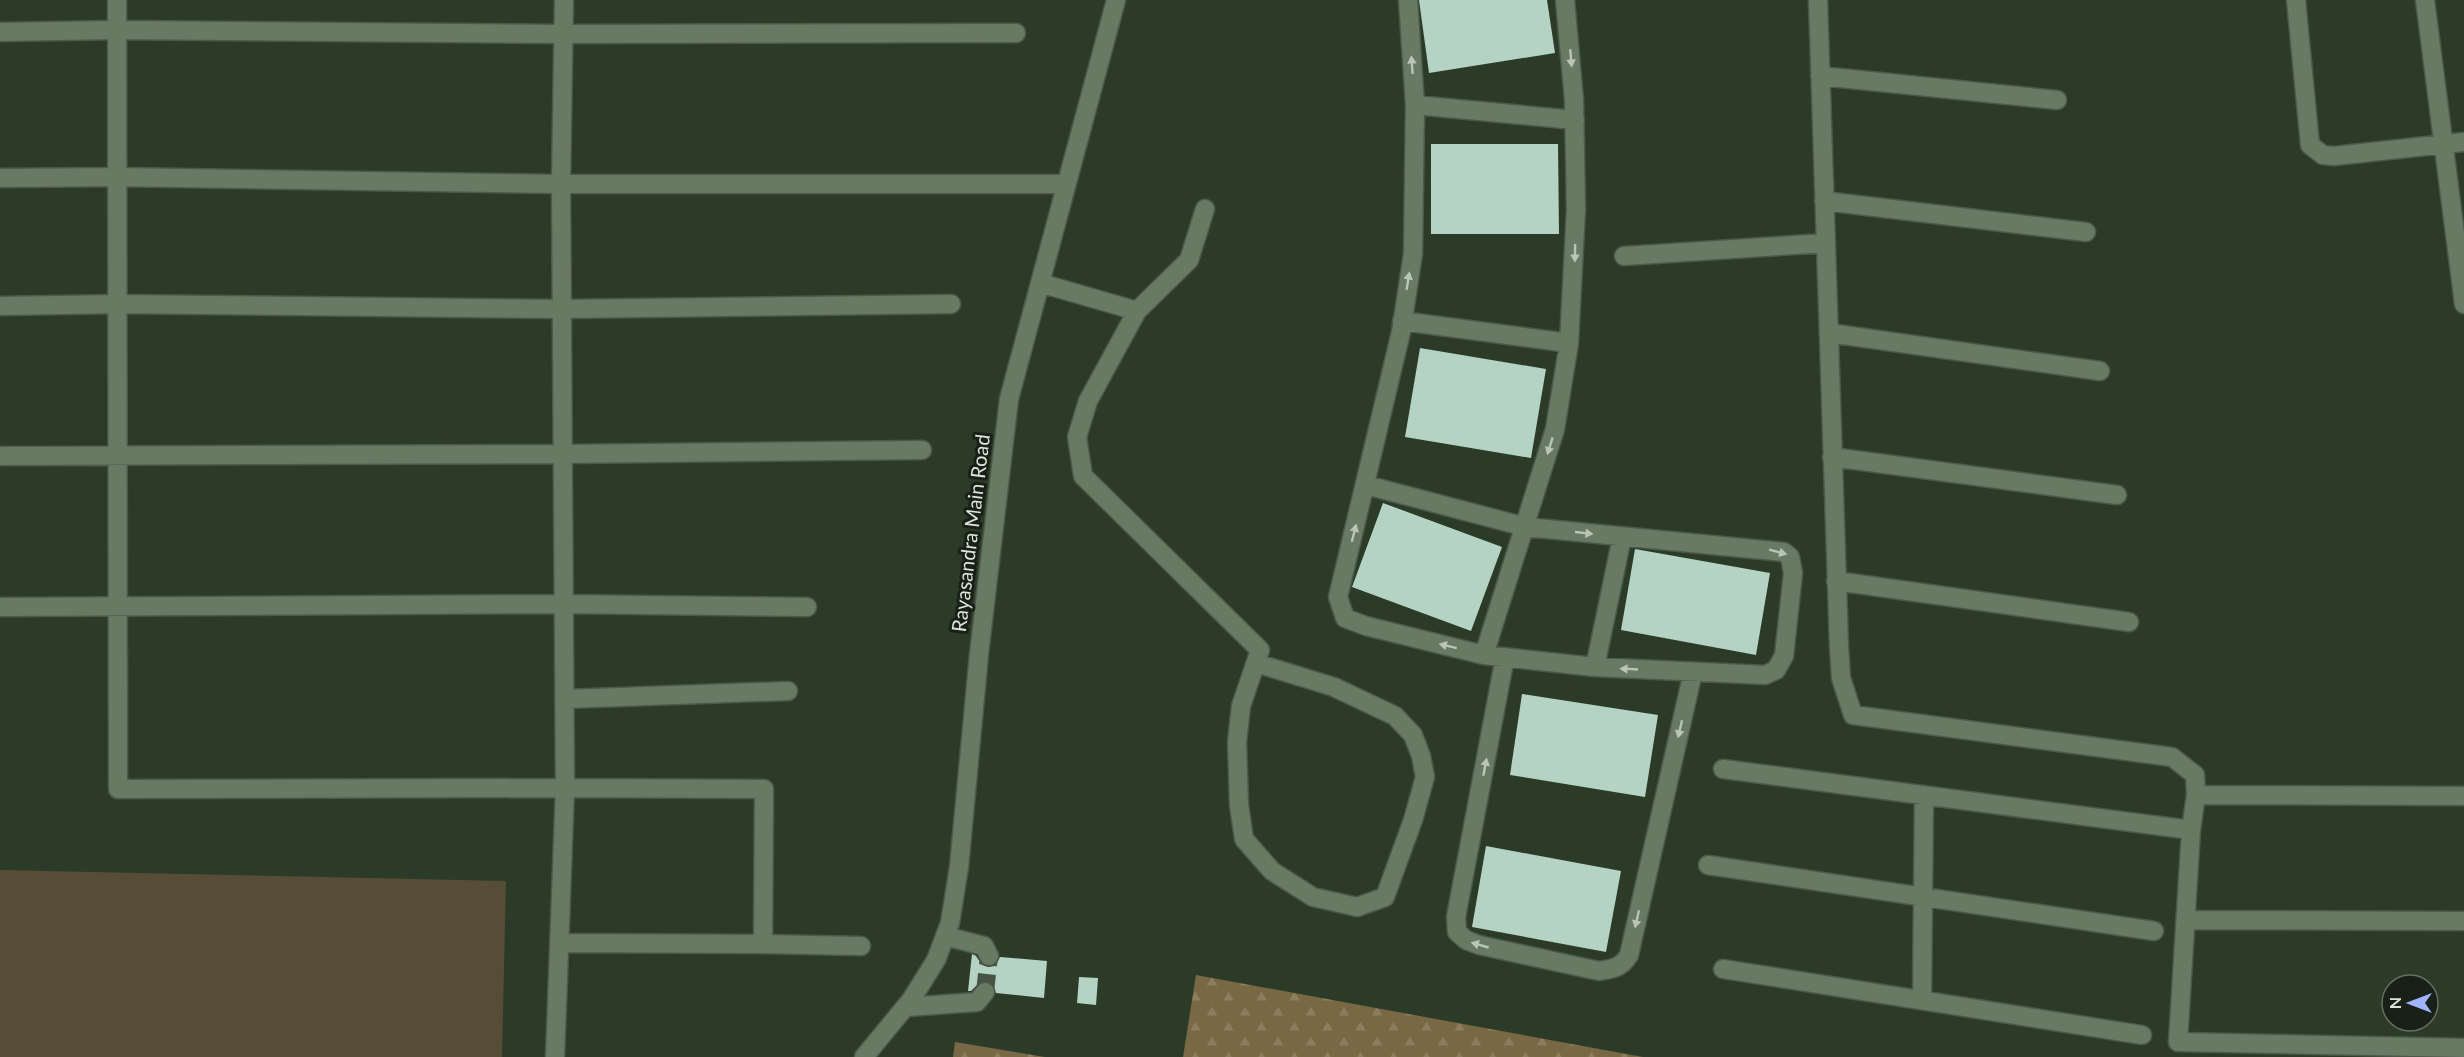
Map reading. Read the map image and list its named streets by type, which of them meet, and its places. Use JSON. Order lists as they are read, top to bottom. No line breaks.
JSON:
{"streets":{"street":["Rayasandra Main Road"]},"north":"left"}
